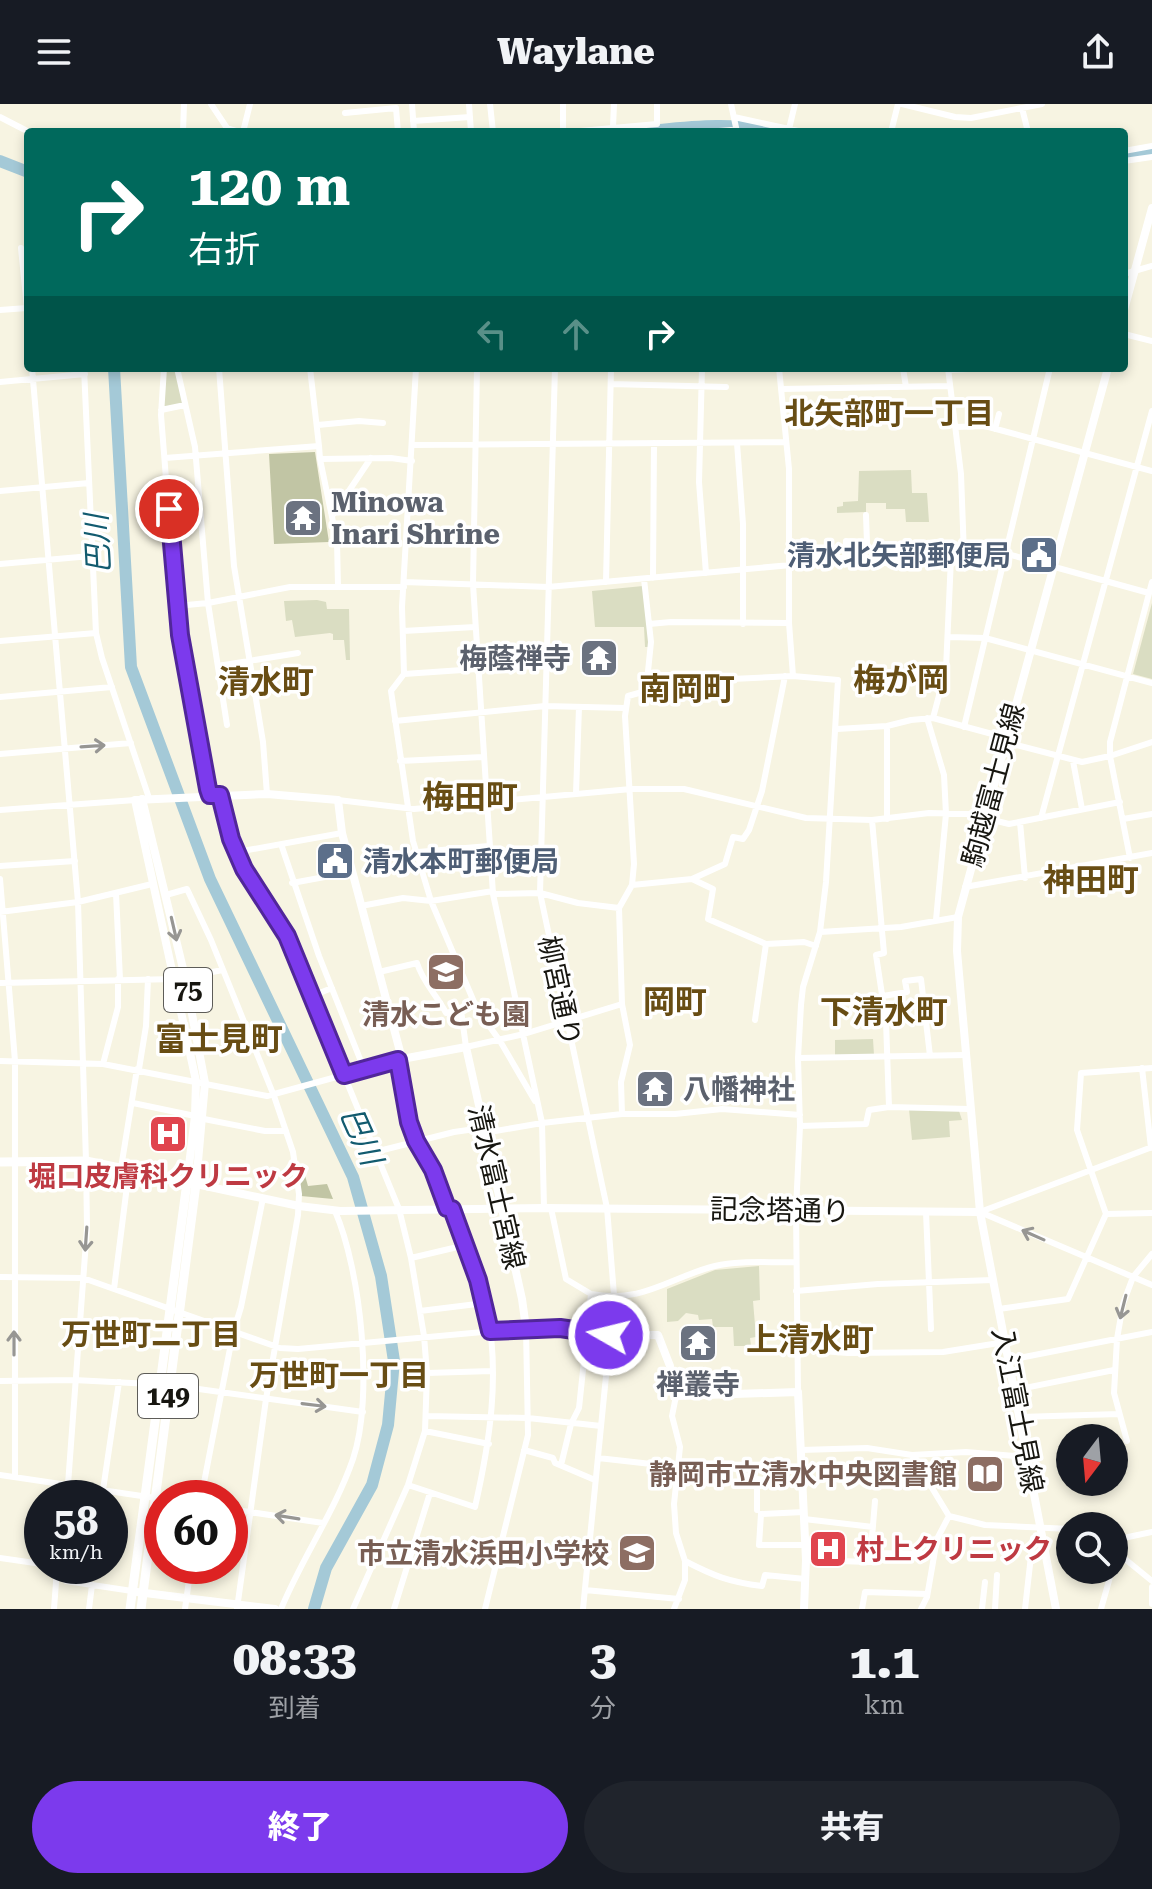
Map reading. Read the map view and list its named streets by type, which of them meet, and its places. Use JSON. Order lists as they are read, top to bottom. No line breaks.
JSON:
{"streets":{"highway":["149"],"main road":["駒越富士見線","75","清水富士宮線","記念塔通り","入江富士見線"],"street":["柳宮通り"]},"crossings":[["駒越富士見線","記念塔通り"],["駒越富士見線","入江富士見線"],["75","149"],["柳宮通り","記念塔通り"],["清水富士宮線","記念塔通り"],["記念塔通り","入江富士見線"]],"districts":["北矢部町一丁目","梅が岡","清水町","南岡町","梅田町","神田町","岡町","下清水町","富士見町","万世町二丁目","上清水町","万世町一丁目"],"water":["巴川"],"places":{"temple":["Minowa Inari Shrine","梅蔭禅寺","八幡神社","禅叢寺"],"public building":["清水北矢部郵便局","清水本町郵便局"],"school or university":["清水こども園","市立清水浜田小学校"],"hospital":["堀口皮膚科クリニック","村上クリニック"],"library":["静岡市立清水中央図書館"]},"north":"bottom","page":{"header":"Waylane","turn":["120 m","右折"],"speed":"58 km/h","limit":"60","eta":["08:33","到着","3","分","1.1","km"],"buttons":["終了","共有"]}}
